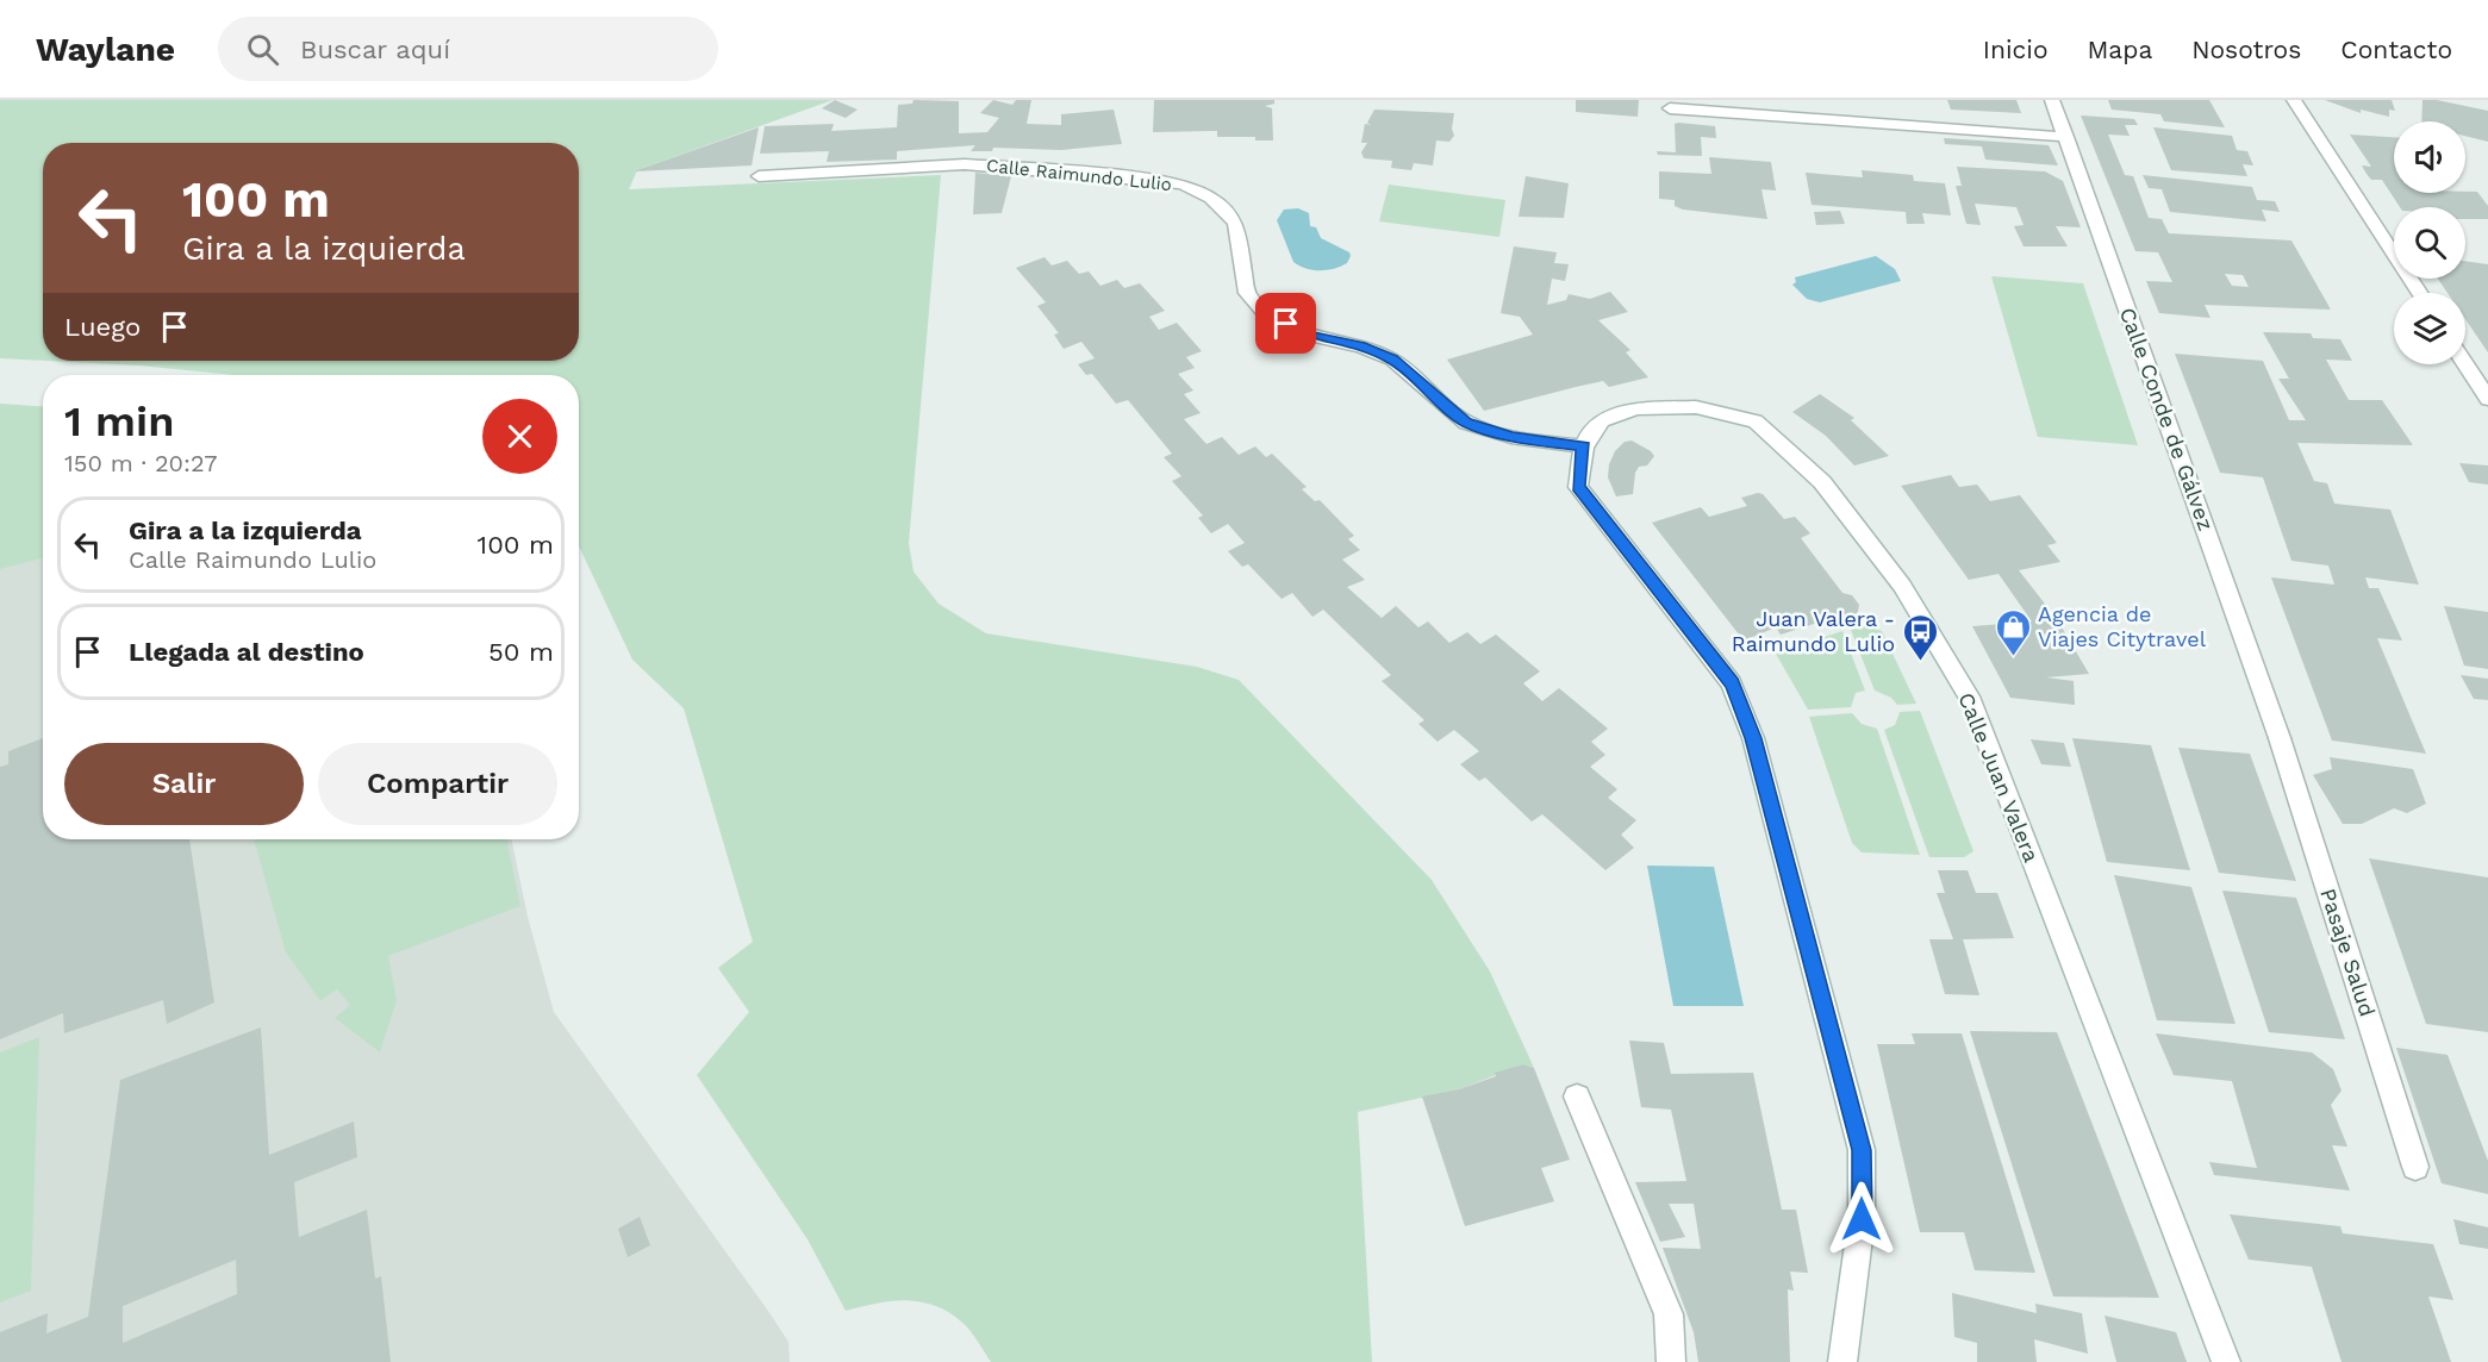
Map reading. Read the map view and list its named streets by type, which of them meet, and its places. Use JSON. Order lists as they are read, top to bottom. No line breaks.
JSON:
{"streets":{"street":["Calle Raimundo Lulio","Calle Conde de Gálvez","Calle Juan Valera","Pasaje Salud"]},"crossings":[["Calle Raimundo Lulio","Calle Juan Valera"],["Calle Conde de Gálvez","Pasaje Salud"]],"places":{"shop":["Agencia de Viajes Citytravel"],"bus stop":["Juan Valera - Raimundo Lulio"]},"page":{"header":"Waylane","search":"Buscar aquí","nav":["Inicio","Mapa","Nosotros","Contacto"],"turn":["100 m","Gira a la izquierda"],"then":"Luego","heading":["1 min","150 m · 20:27"],"list":[{"name":"Gira a la izquierda","note":"Calle Raimundo Lulio","value":"100 m"},{"name":"Llegada al destino","value":"50 m"}],"buttons":["Salir","Compartir"]}}
